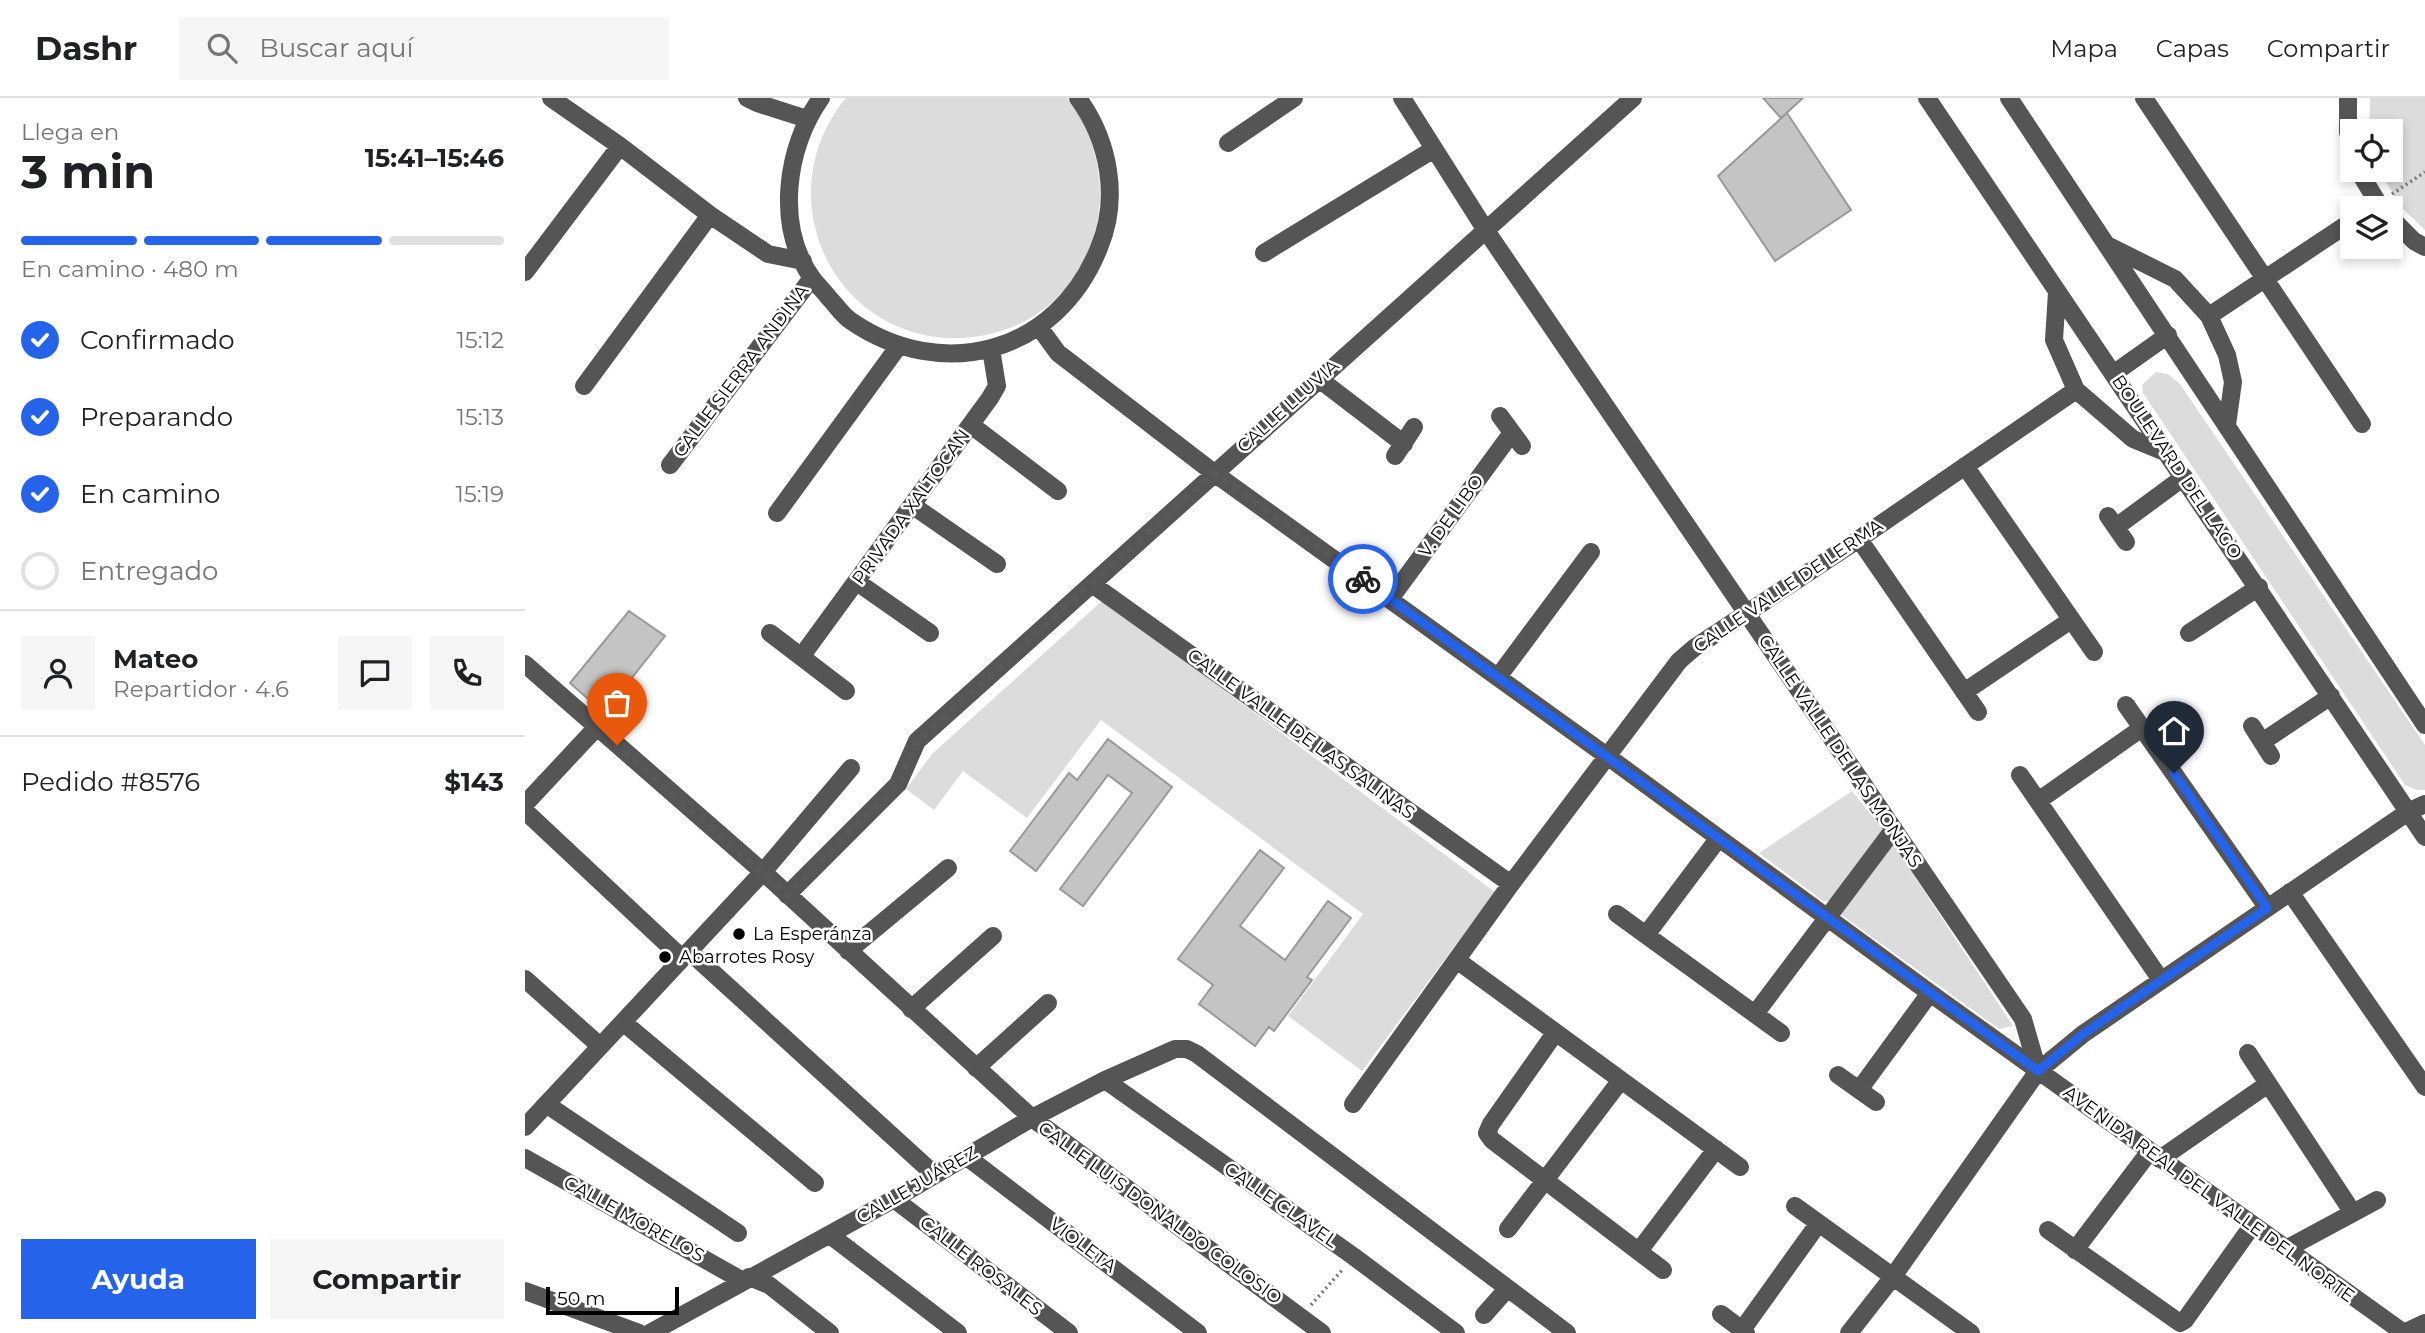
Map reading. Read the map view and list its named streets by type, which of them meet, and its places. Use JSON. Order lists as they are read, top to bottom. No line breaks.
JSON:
{"streets":{"street":["CALLE SIERRA ANDINA","CALLE LLUVIA","BOULEVARD DEL LAGO","PRIVADA XALTOCAN","V. DE LIBO","CALLE VALLE DE LERMA","CALLE VALLE DE LAS SALINAS","CALLE VALLE DE LAS MONJAS","CALLE JUÁREZ","AVENIDA REAL DEL VALLE DEL NORTE","CALLE CLAVEL","CALLE LUIS DONALDO COLOSIO","CALLE MORELOS","VIOLETA","CALLE ROSALES"]},"crossings":[["CALLE LLUVIA","CALLE VALLE DE LAS SALINAS"],["CALLE LLUVIA","CALLE VALLE DE LAS MONJAS"],["CALLE LLUVIA","AVENIDA REAL DEL VALLE DEL NORTE"],["CALLE LLUVIA","CALLE LUIS DONALDO COLOSIO"],["V. DE LIBO","AVENIDA REAL DEL VALLE DEL NORTE"],["CALLE VALLE DE LERMA","CALLE VALLE DE LAS SALINAS"],["CALLE VALLE DE LERMA","CALLE VALLE DE LAS MONJAS"],["CALLE VALLE DE LERMA","AVENIDA REAL DEL VALLE DEL NORTE"],["CALLE VALLE DE LAS MONJAS","AVENIDA REAL DEL VALLE DEL NORTE"],["CALLE JUÁREZ","CALLE CLAVEL"],["CALLE JUÁREZ","CALLE LUIS DONALDO COLOSIO"],["CALLE JUÁREZ","CALLE MORELOS"],["CALLE JUÁREZ","VIOLETA"],["CALLE JUÁREZ","CALLE ROSALES"]],"places":["La Esperánza","Abarrotes Rosy"],"scale_bar":"50 m","page":{"header":"Dashr","search":"Buscar aquí","nav":["Mapa","Capas","Compartir"],"heading":["3 min","Llega en","15:41–15:46"],"panel":["Mateo","Repartidor · 4.6","Pedido #8576","$143"],"bar":"En camino · 480 m","list":[["Confirmado","15:12"],["Preparando","15:13"],["En camino","15:19"],"Entregado"],"buttons":["Ayuda","Compartir"],"scale":"50 m"}}
